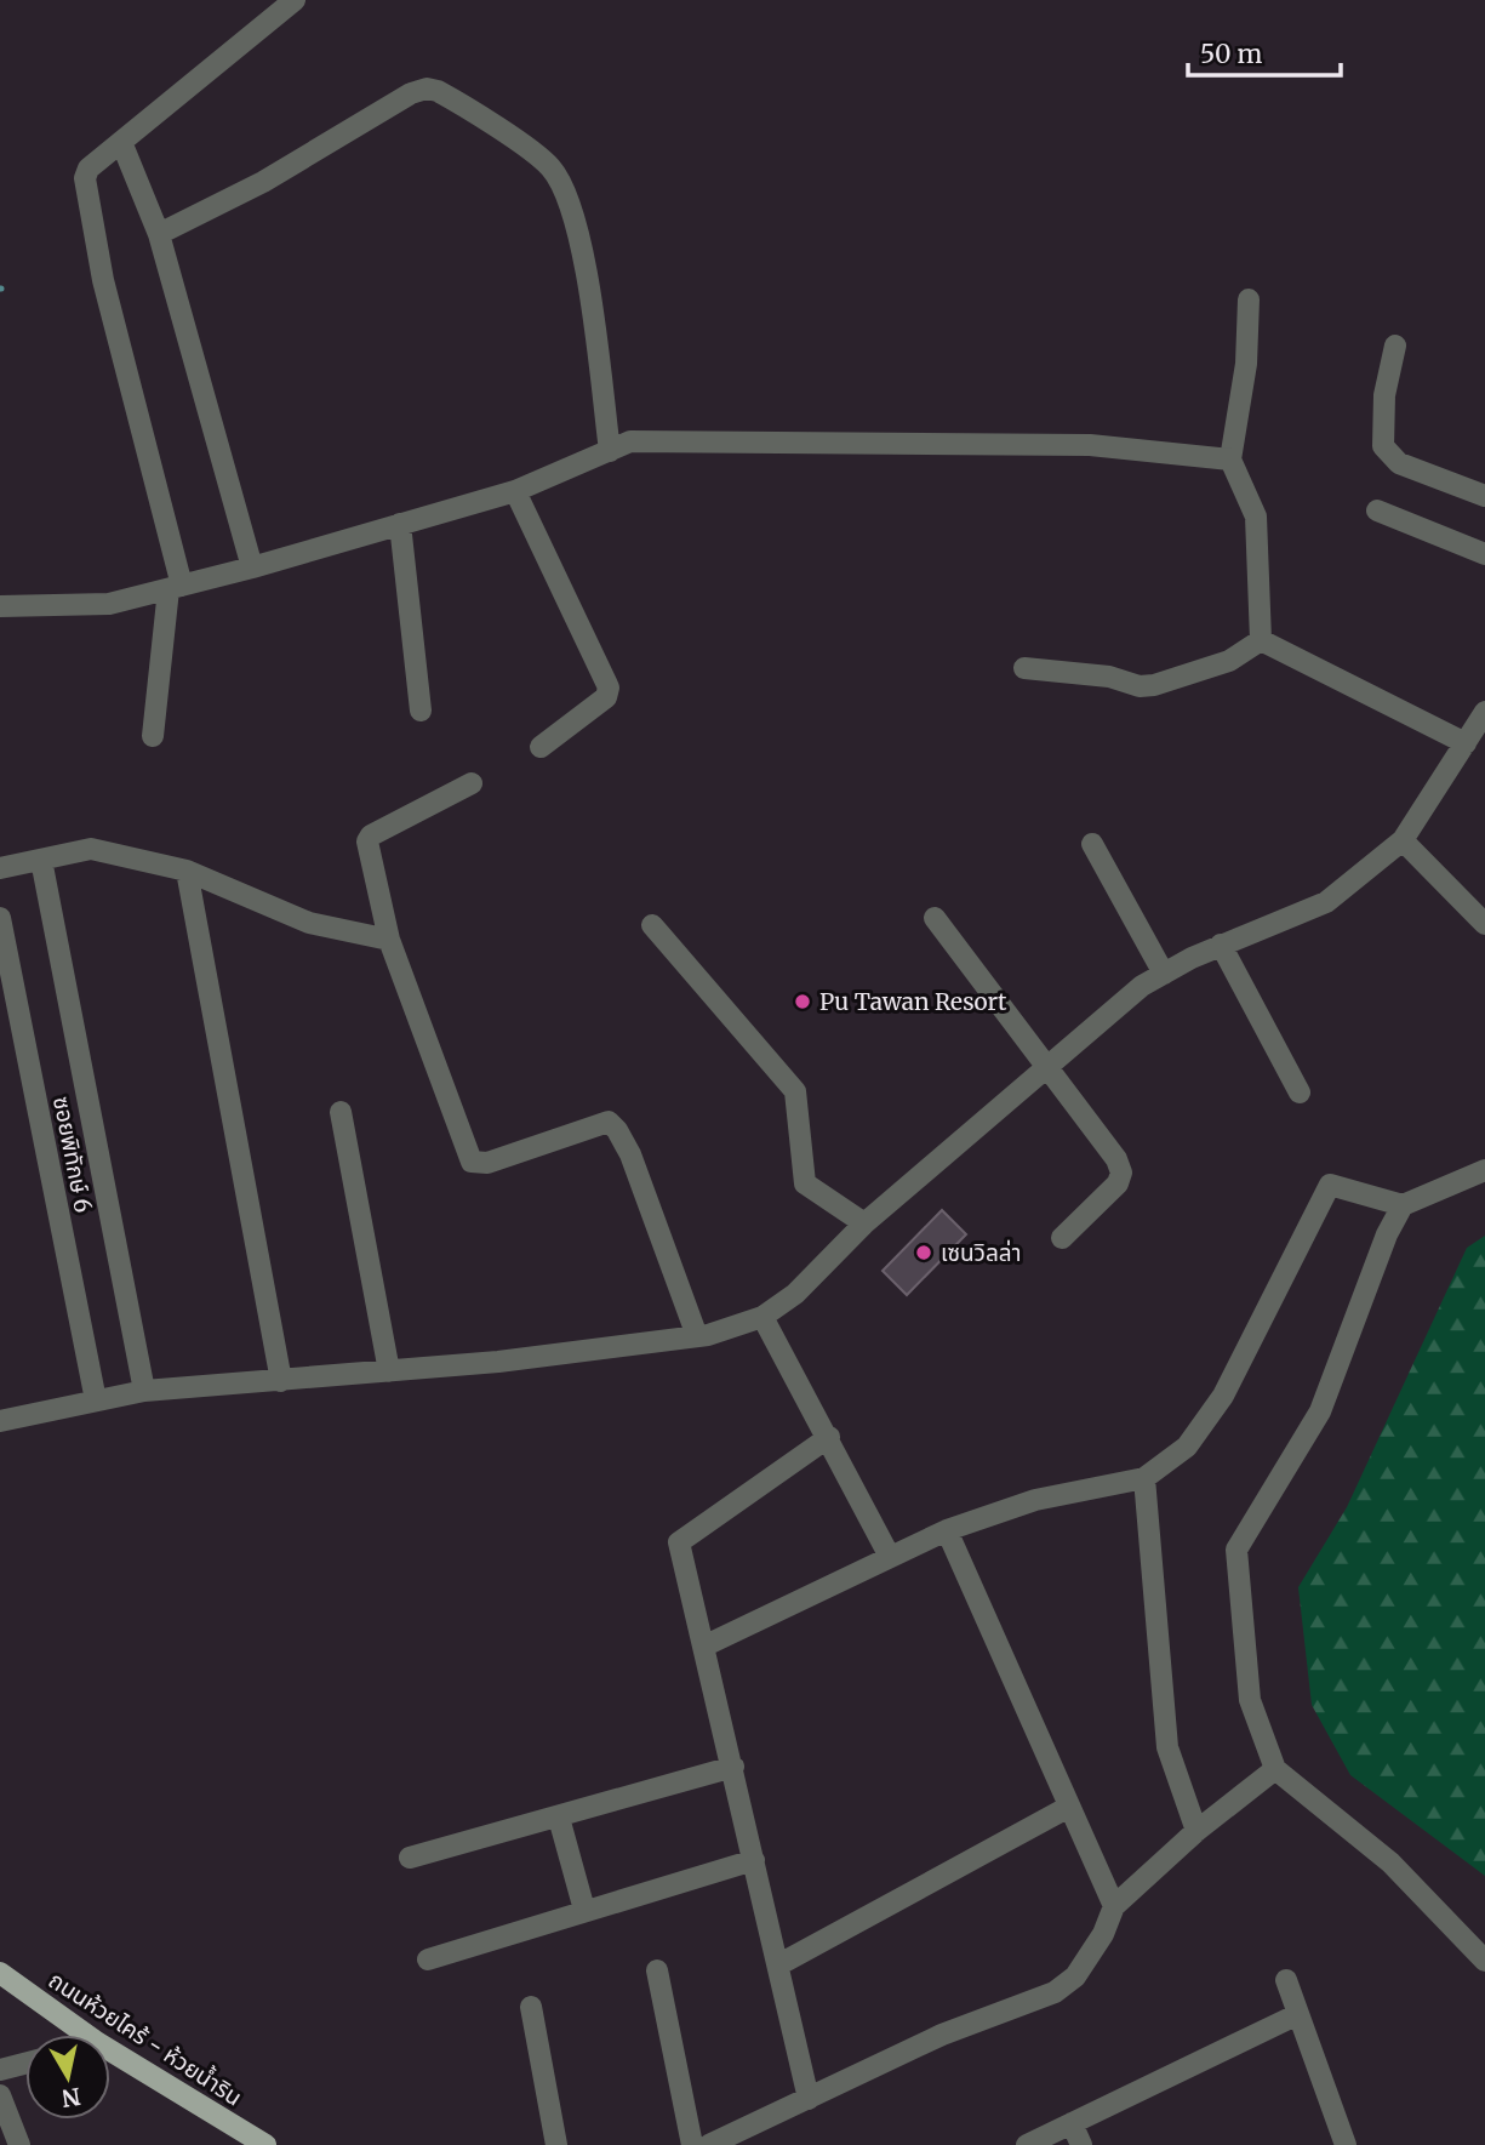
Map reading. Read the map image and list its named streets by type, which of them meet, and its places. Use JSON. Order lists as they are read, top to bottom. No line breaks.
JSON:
{"streets":{"main road":["ถนนห้วยไคร้ - ห้วยน้ำริน"],"street":["ซอยพิทักษ์ 6"]},"places":["Pu Tawan Resort","เซนวิลล่า"],"scale_bar":"50 m","north":"bottom"}
